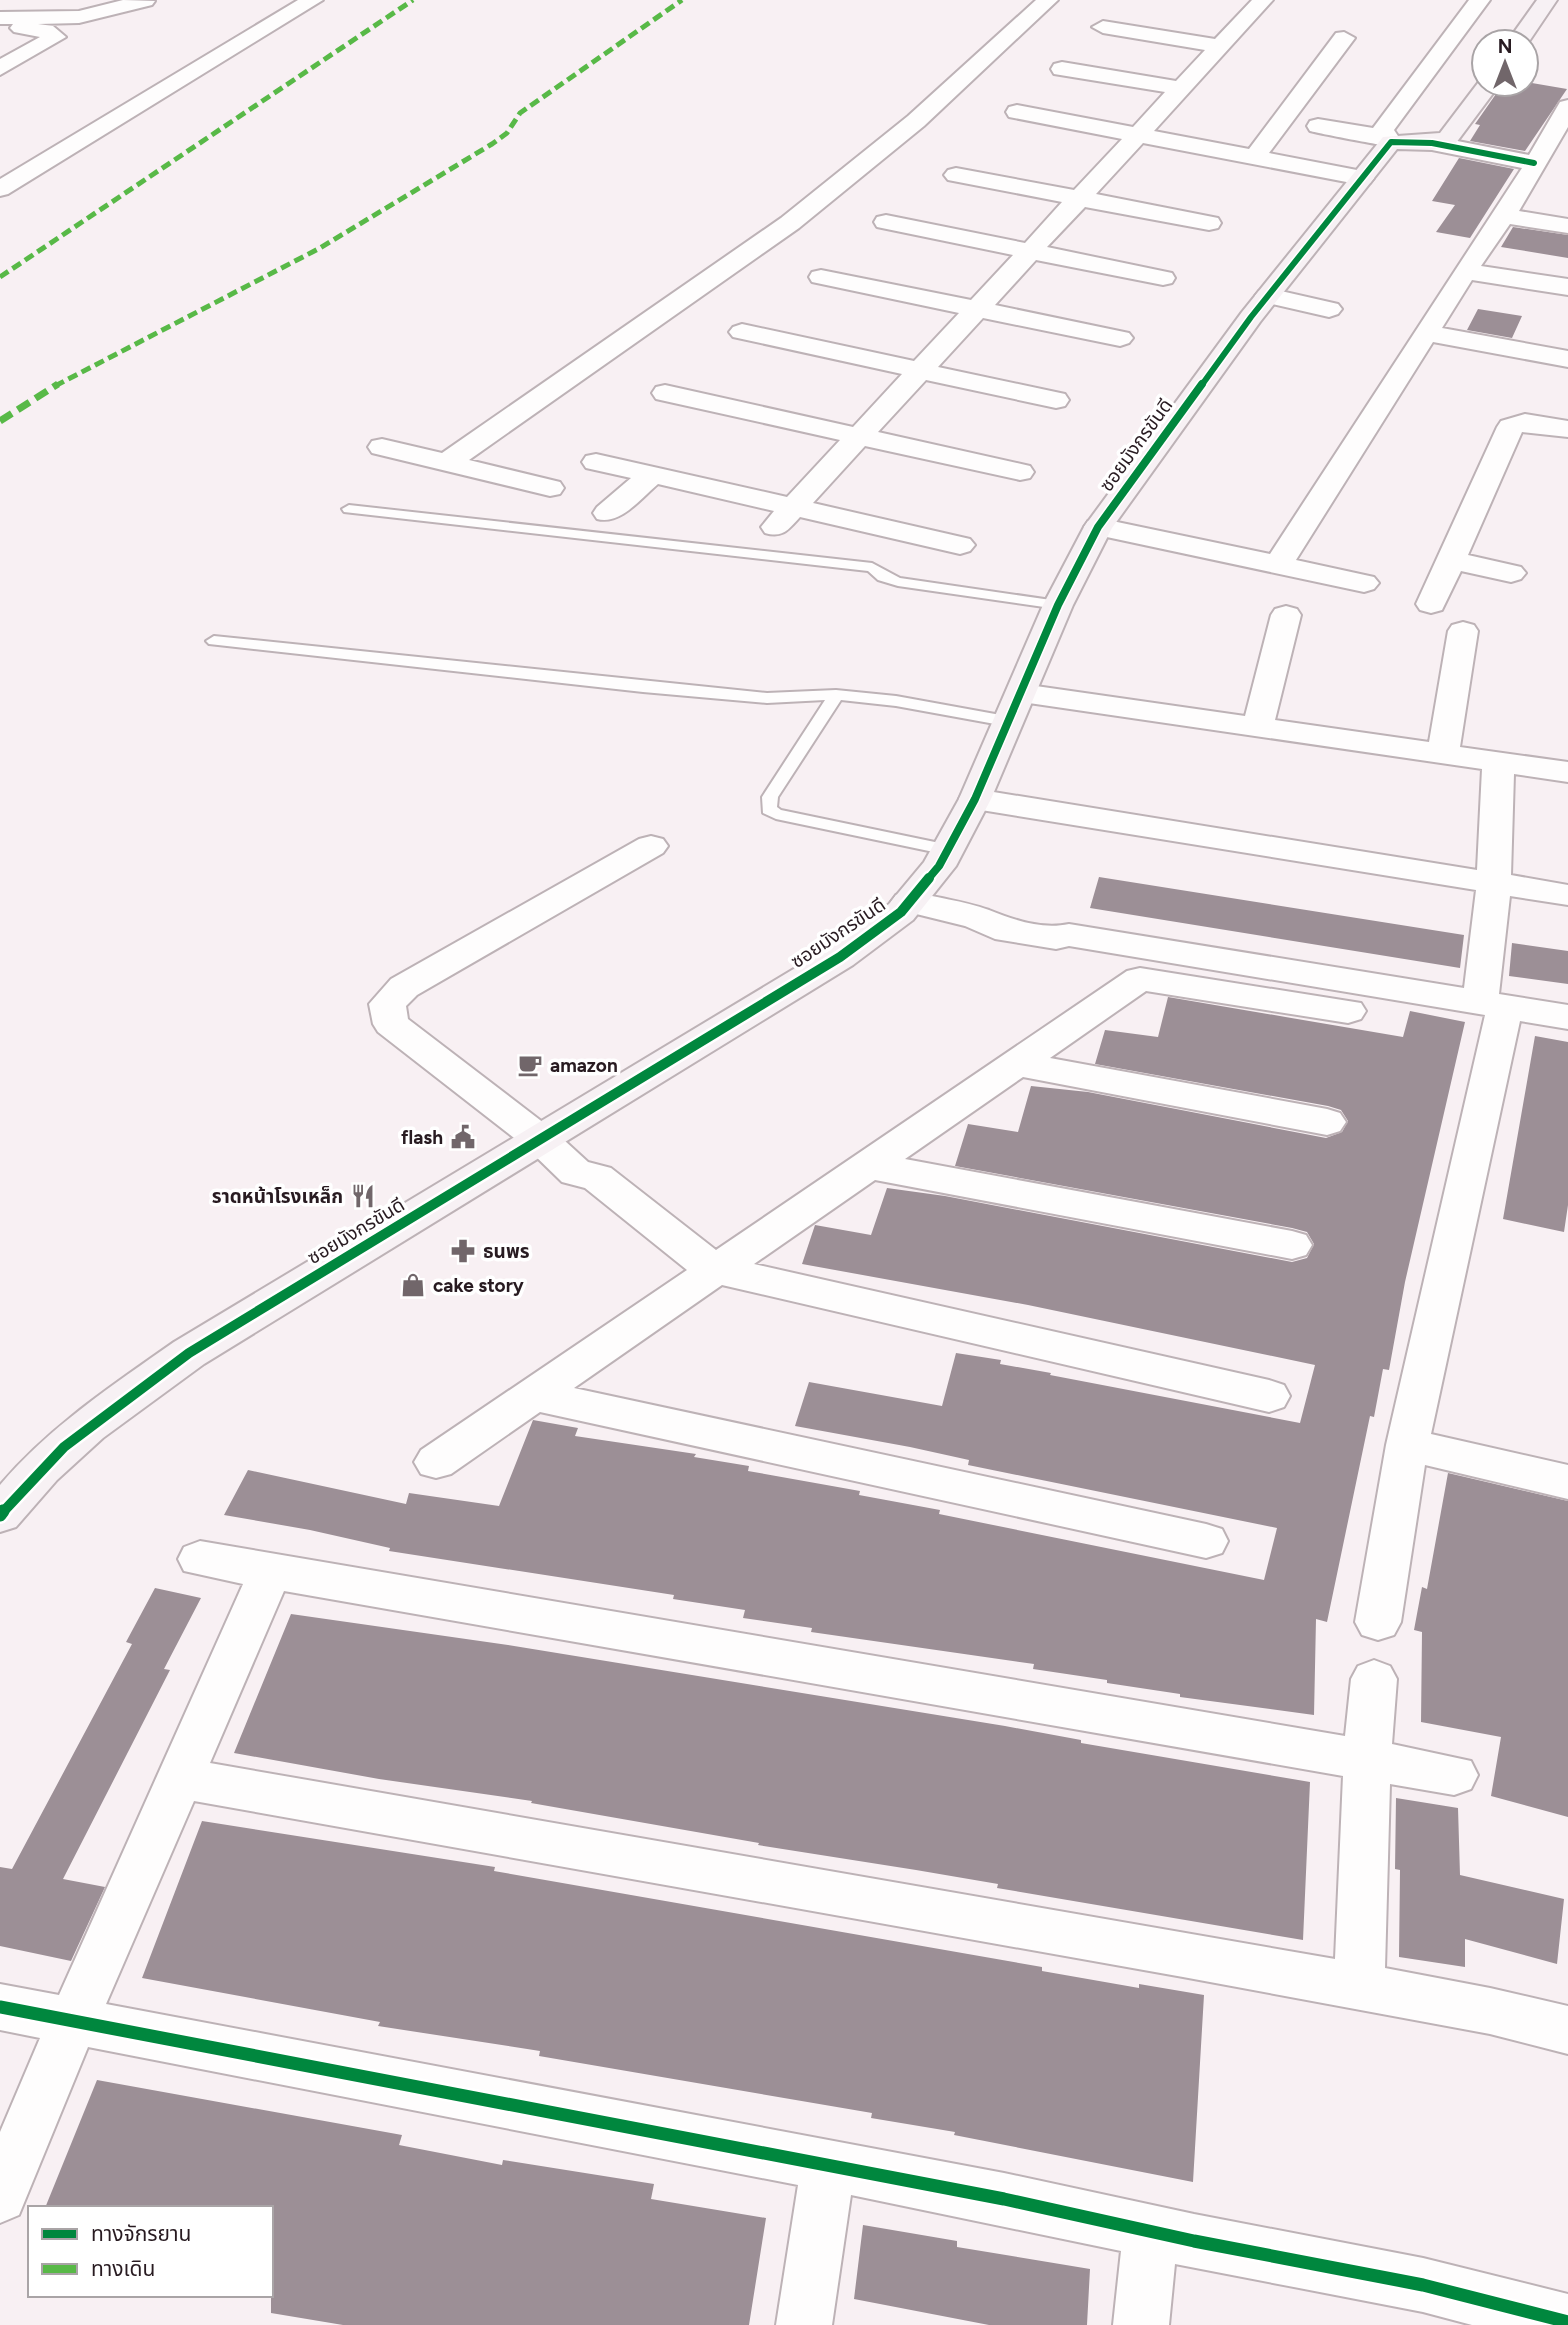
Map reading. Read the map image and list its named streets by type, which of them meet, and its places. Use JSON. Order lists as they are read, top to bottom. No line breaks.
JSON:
{"streets":{"street":["ซอยมังกรขันดี"]},"places":{"cafe":["amazon"],"public building":["flash"],"restaurant":["ราดหน้าโรงเหล็ก"],"pharmacy":["ธนพร"],"shop":["cake story"]},"legend":["ทางจักรยาน","ทางเดิน"],"north":"top"}
